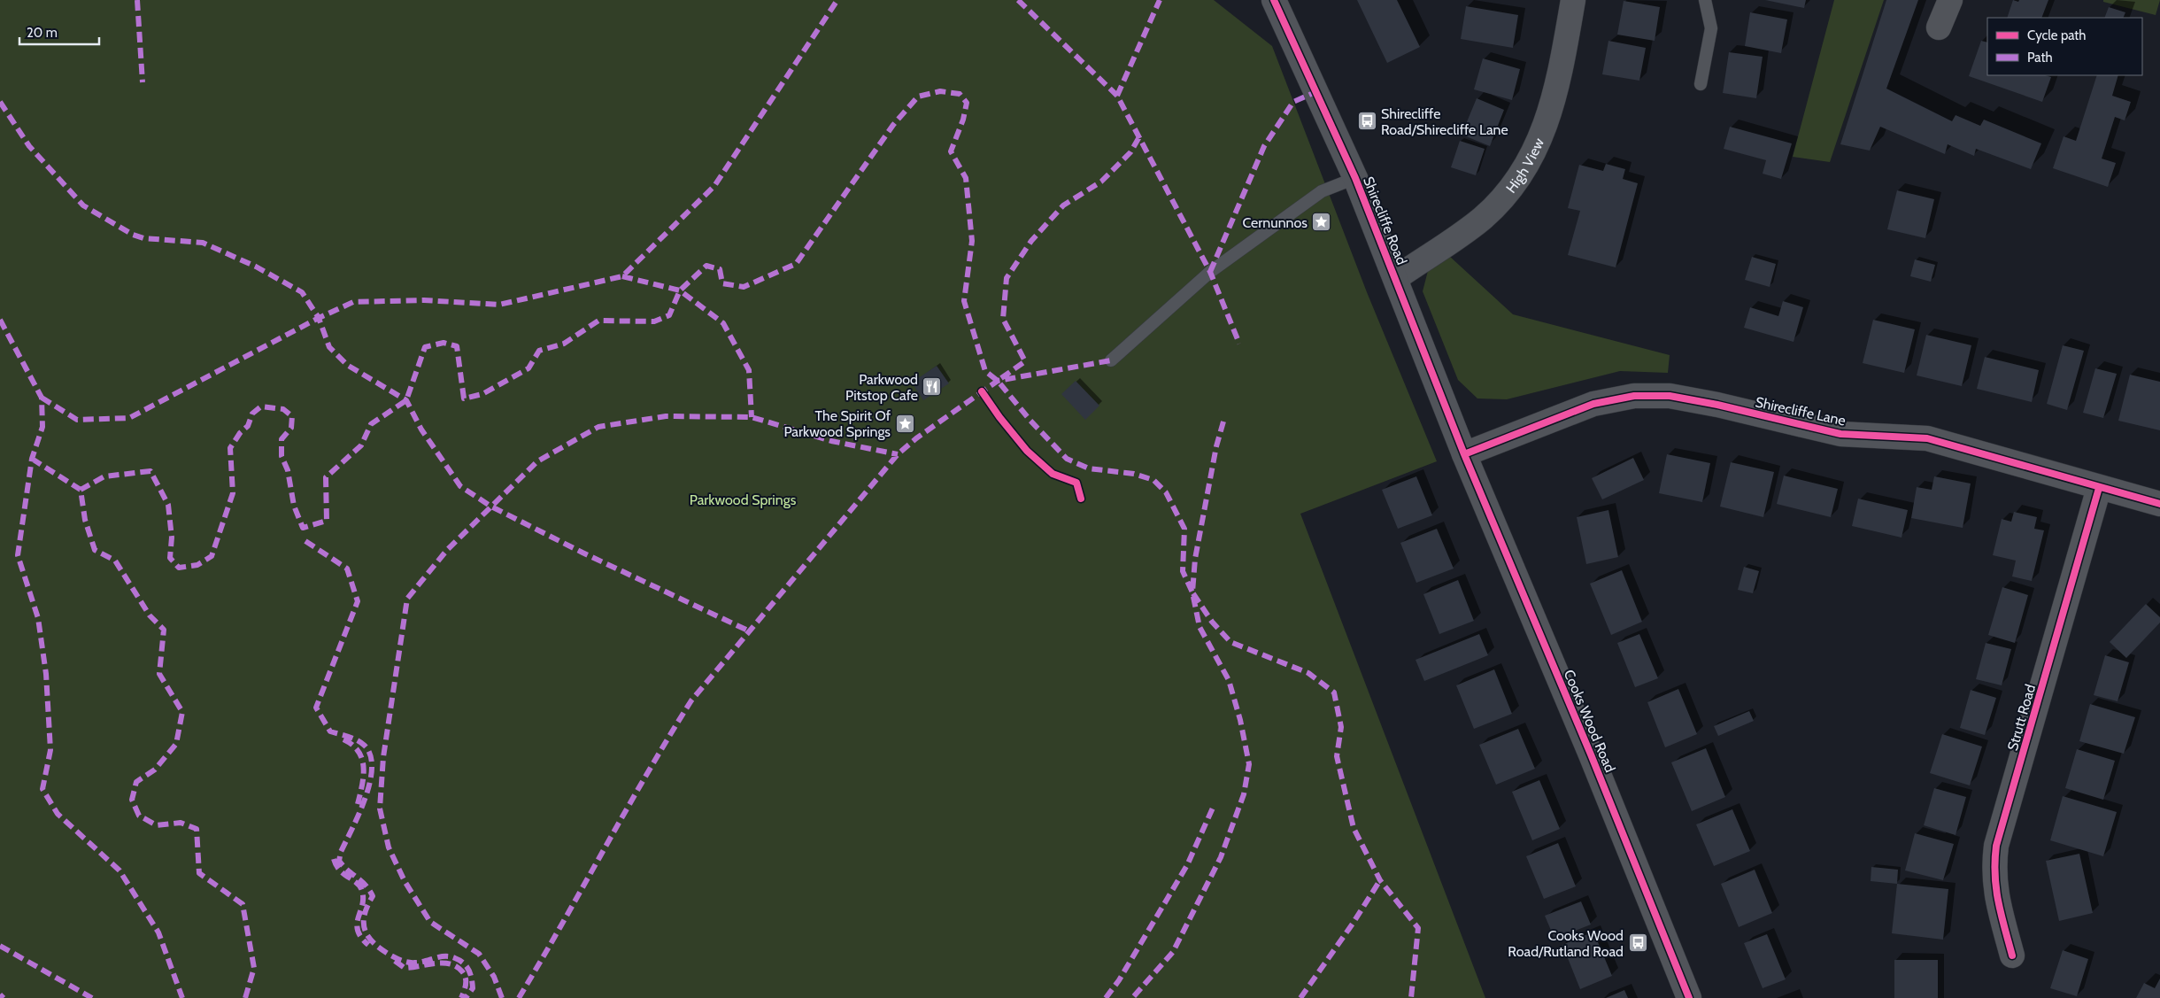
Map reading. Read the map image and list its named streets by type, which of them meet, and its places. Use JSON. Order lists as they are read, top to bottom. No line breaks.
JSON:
{"streets":{"street":["High View","Shirecliffe Road","Shirecliffe Lane","Strutt Road","Cooks Wood Road"]},"crossings":[["High View","Shirecliffe Road"],["Shirecliffe Road","Shirecliffe Lane"],["Shirecliffe Road","Cooks Wood Road"],["Shirecliffe Lane","Strutt Road"],["Shirecliffe Lane","Cooks Wood Road"]],"parks":["Parkwood Springs"],"places":{"bus stop":["Shirecliffe Road/Shirecliffe Lane","Cooks Wood Road/Rutland Road"],"place":["Cernunnos","The Spirit Of Parkwood Springs"],"restaurant":["Parkwood Pitstop Cafe"]},"legend":["Cycle path","Path"],"scale_bar":"20 m"}
